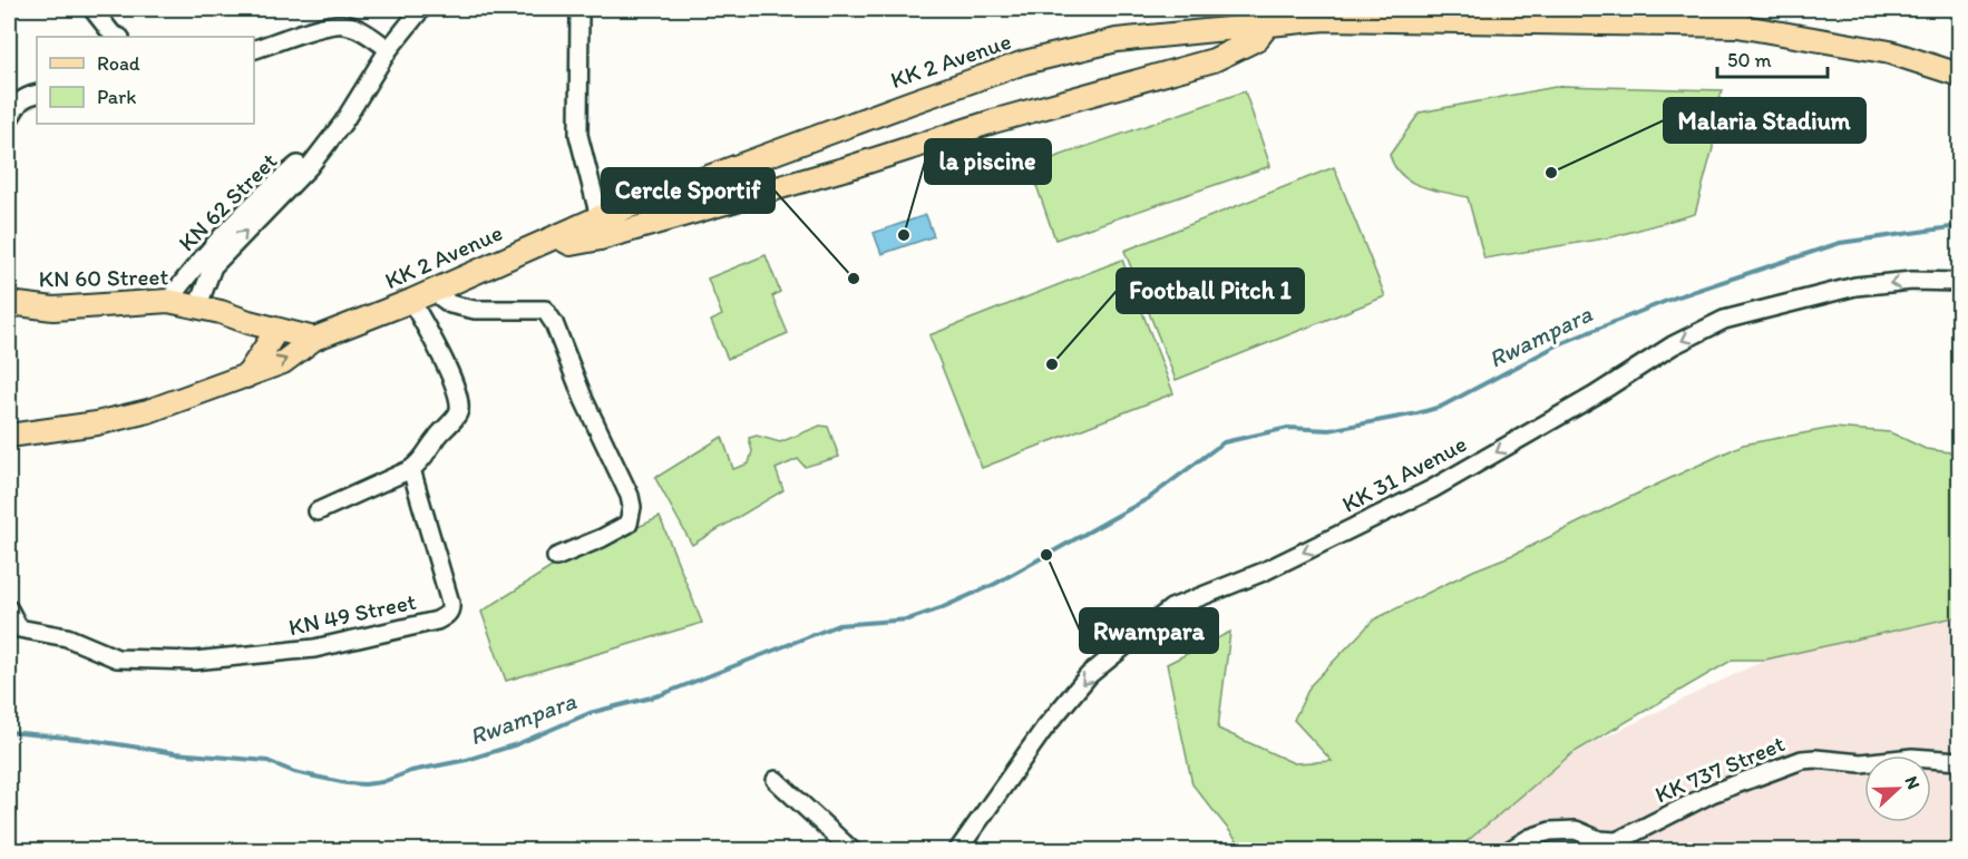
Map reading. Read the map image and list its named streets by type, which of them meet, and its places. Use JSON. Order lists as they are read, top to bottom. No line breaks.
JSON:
{"streets":{"main road":["KK 2 Avenue","KN 60 Street"],"street":["KN 62 Street","KK 31 Avenue","KN 49 Street","KK 737 Street"]},"crossings":[["KN 62 Street","KN 60 Street"]],"one_way":["KK 31 Avenue"],"water":["Rwampara"],"places":["Malaria Stadium","la piscine","Cercle Sportif","Football Pitch 1","Rwampara"],"legend":["Road","Park"],"scale_bar":"50 m","north":"right"}
